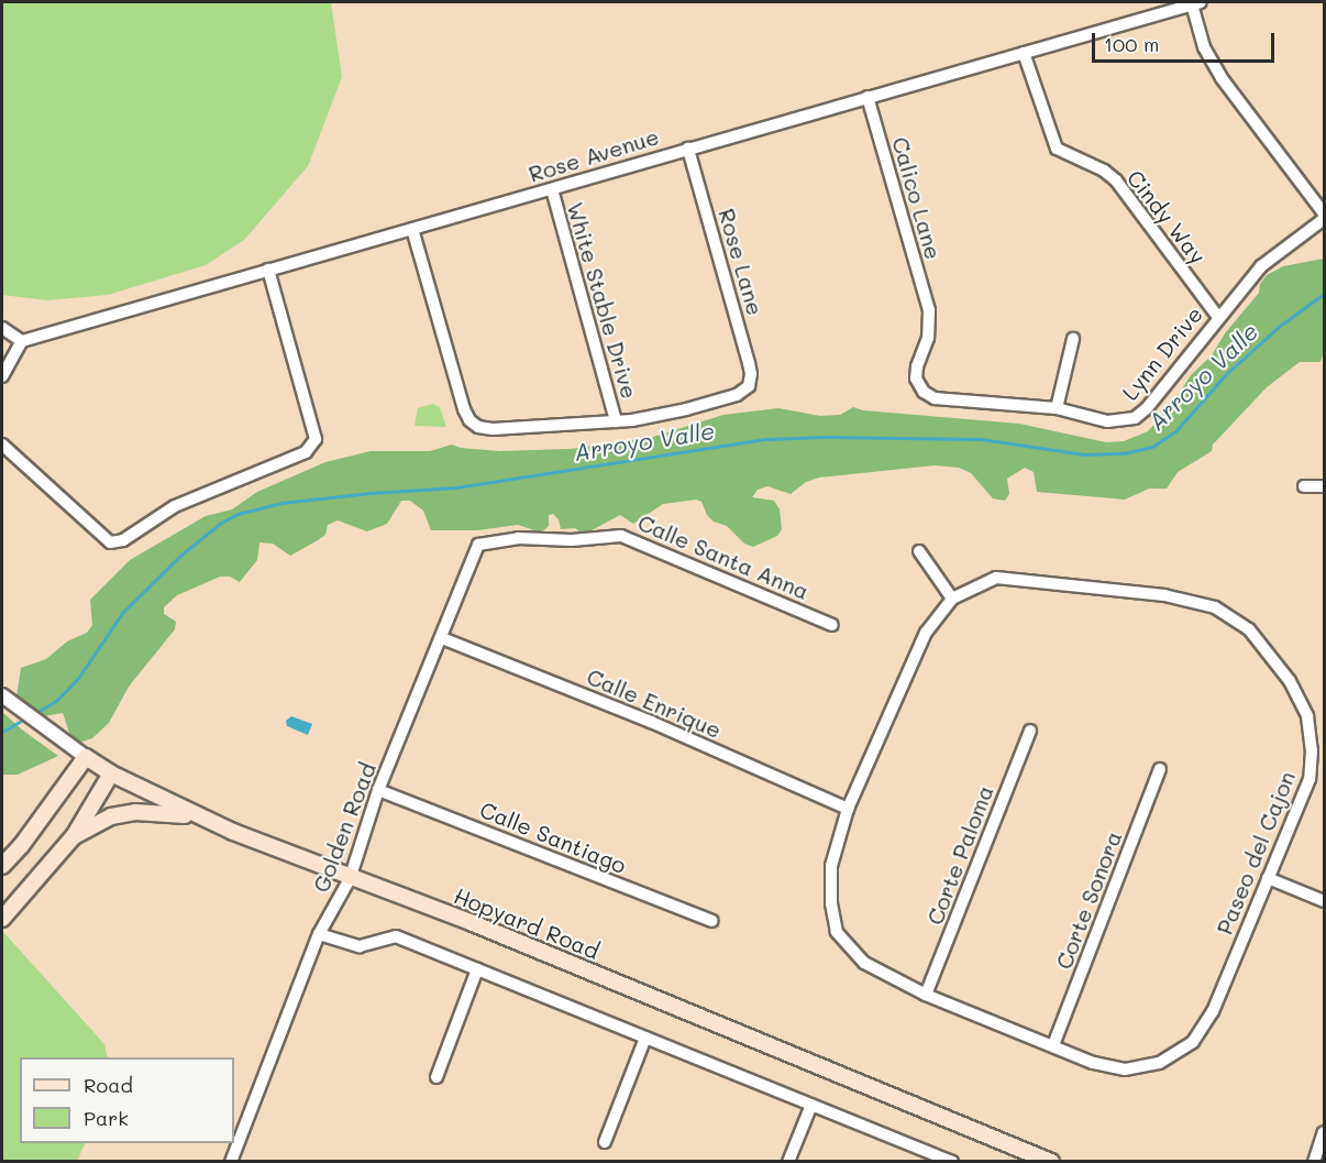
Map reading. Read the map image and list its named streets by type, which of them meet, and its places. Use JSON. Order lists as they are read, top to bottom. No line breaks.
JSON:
{"streets":{"main road":["Hopyard Road"],"street":["Rose Avenue","Calico Lane","Cindy Way","Rose Lane","White Stable Drive","Lynn Drive","Calle Santa Anna","Calle Enrique","Golden Road","Calle Santiago","Paseo del Cajon","Corte Paloma","Corte Sonora"]},"crossings":[["Rose Avenue","Calico Lane"],["Rose Avenue","Cindy Way"],["Rose Avenue","Rose Lane"],["Rose Avenue","White Stable Drive"],["Calico Lane","Lynn Drive"],["Cindy Way","Lynn Drive"],["Rose Lane","White Stable Drive"],["Calle Santa Anna","Golden Road"],["Calle Enrique","Golden Road"],["Calle Enrique","Paseo del Cajon"],["Golden Road","Calle Santiago"],["Golden Road","Hopyard Road"],["Paseo del Cajon","Corte Paloma"],["Paseo del Cajon","Corte Sonora"]],"water":["Arroyo Valle"],"legend":["Road","Park"],"scale_bar":"100 m"}
